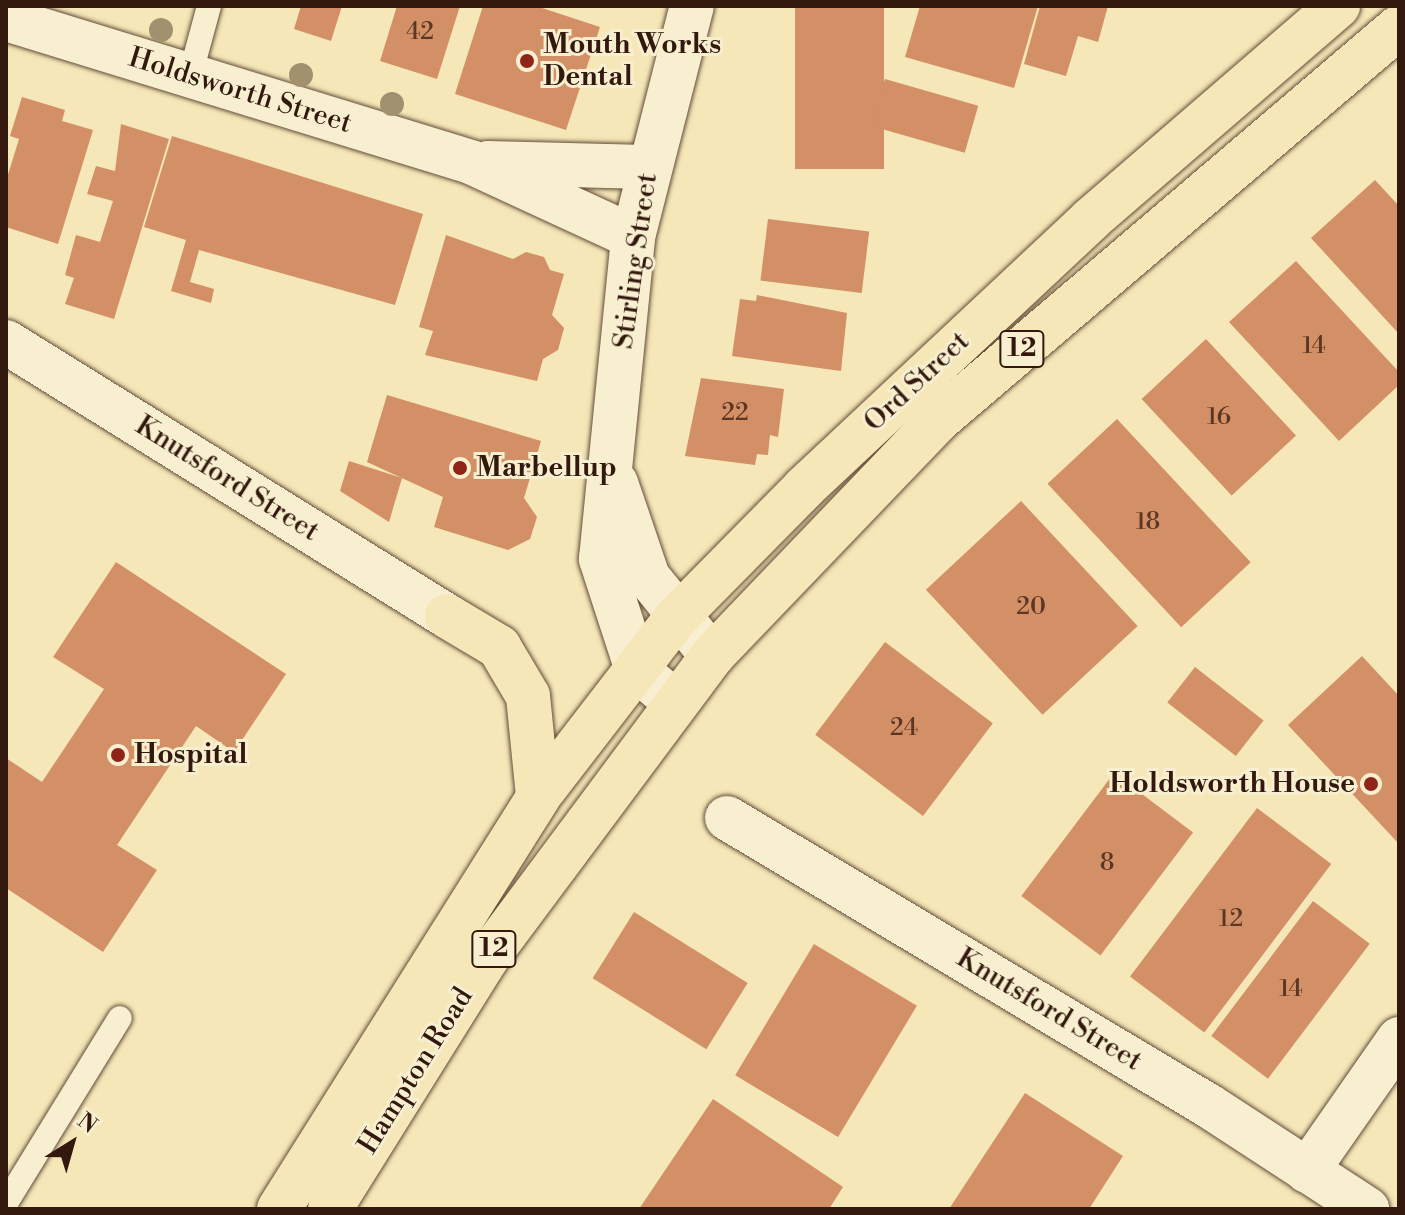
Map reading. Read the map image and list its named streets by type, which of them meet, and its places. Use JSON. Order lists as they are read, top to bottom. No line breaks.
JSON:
{"streets":{"main road":["12","Ord Street","Hampton Road"],"street":["Holdsworth Street","Stirling Street","Knutsford Street"]},"crossings":[["Holdsworth Street","Stirling Street"],["Stirling Street","Ord Street"],["Ord Street","Hampton Road"]],"places":["Mouth Works Dental","Marbellup","Hospital","Holdsworth House"],"house_numbers":["42","14","22","16","18","20","24","8","12","14"],"north":"top right"}
